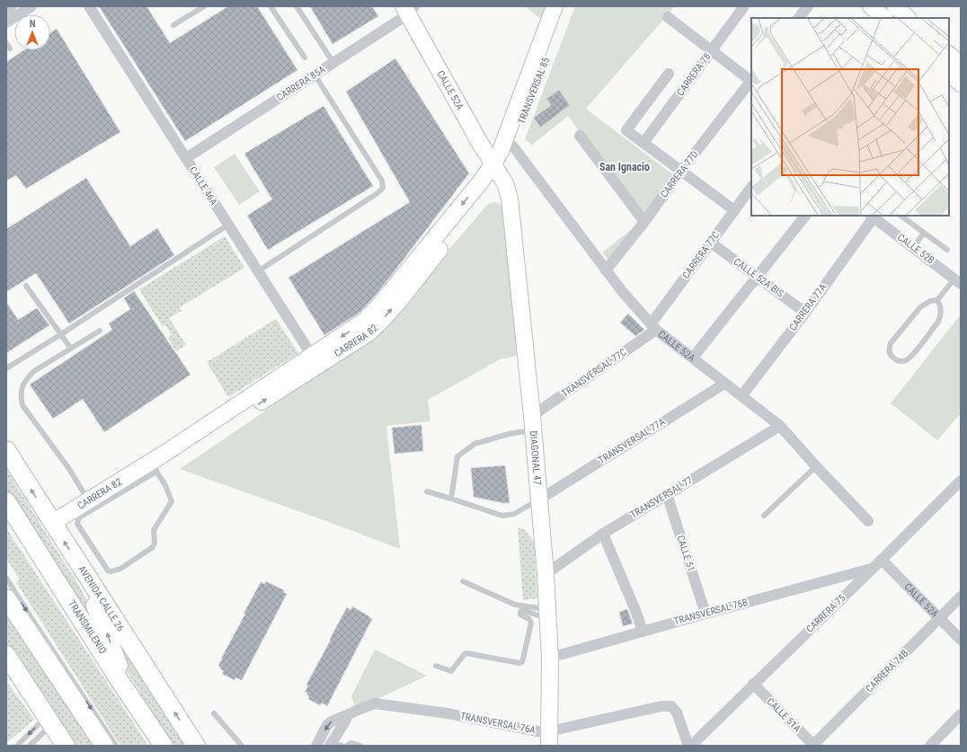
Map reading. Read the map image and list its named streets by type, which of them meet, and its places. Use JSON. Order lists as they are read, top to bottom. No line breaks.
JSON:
{"streets":{"main road":["AVENIDA CALLE 26"],"street":["CARRERA 78","CARRERA 85A","CALLE 52A","TRANSVERSAL 85","CARRERA 77D","CALLE 46A","CALLE 52B","CARRERA 77C","CALLE 52A BIS","CARRERA 77A","CARRERA 82","TRANSVERSAL 77C","TRANSVERSAL 77A","DIAGONAL 47","TRANSVERSAL 77","CALLE 51","TRANSVERSAL 76B","CARRERA 75","CARRERA 74B","CALLE 51A","TRANSVERSAL 76A"]},"crossings":[["CARRERA 85A","CALLE 52A"],["CARRERA 85A","CALLE 46A"],["CALLE 52A","TRANSVERSAL 85"],["CALLE 52A","CARRERA 77D"],["CALLE 52A","CARRERA 77C"],["CALLE 52A","CARRERA 77A"],["CALLE 52A","CARRERA 82"],["CALLE 52A","TRANSVERSAL 77C"],["CALLE 52A","TRANSVERSAL 77A"],["CALLE 52A","DIAGONAL 47"],["CALLE 52A","TRANSVERSAL 77"],["CALLE 52A","CARRERA 75"],["CALLE 52A","CARRERA 74B"],["TRANSVERSAL 85","CARRERA 82"],["TRANSVERSAL 85","DIAGONAL 47"],["CALLE 46A","CARRERA 82"],["CALLE 52B","CARRERA 77A"],["CARRERA 77C","CALLE 52A BIS"],["CARRERA 77C","TRANSVERSAL 77C"],["CALLE 52A BIS","CARRERA 77A"],["CARRERA 82","DIAGONAL 47"],["CARRERA 82","AVENIDA CALLE 26"],["TRANSVERSAL 77C","DIAGONAL 47"],["TRANSVERSAL 77A","DIAGONAL 47"],["DIAGONAL 47","TRANSVERSAL 77"],["DIAGONAL 47","TRANSVERSAL 76B"],["DIAGONAL 47","TRANSVERSAL 76A"],["TRANSVERSAL 77","CALLE 51"],["CALLE 51","TRANSVERSAL 76B"],["TRANSVERSAL 76B","CARRERA 75"],["CARRERA 75","CALLE 51A"],["CARRERA 75","TRANSVERSAL 76A"],["CARRERA 74B","CALLE 51A"]],"districts":["San Ignacio"],"north":"top"}
